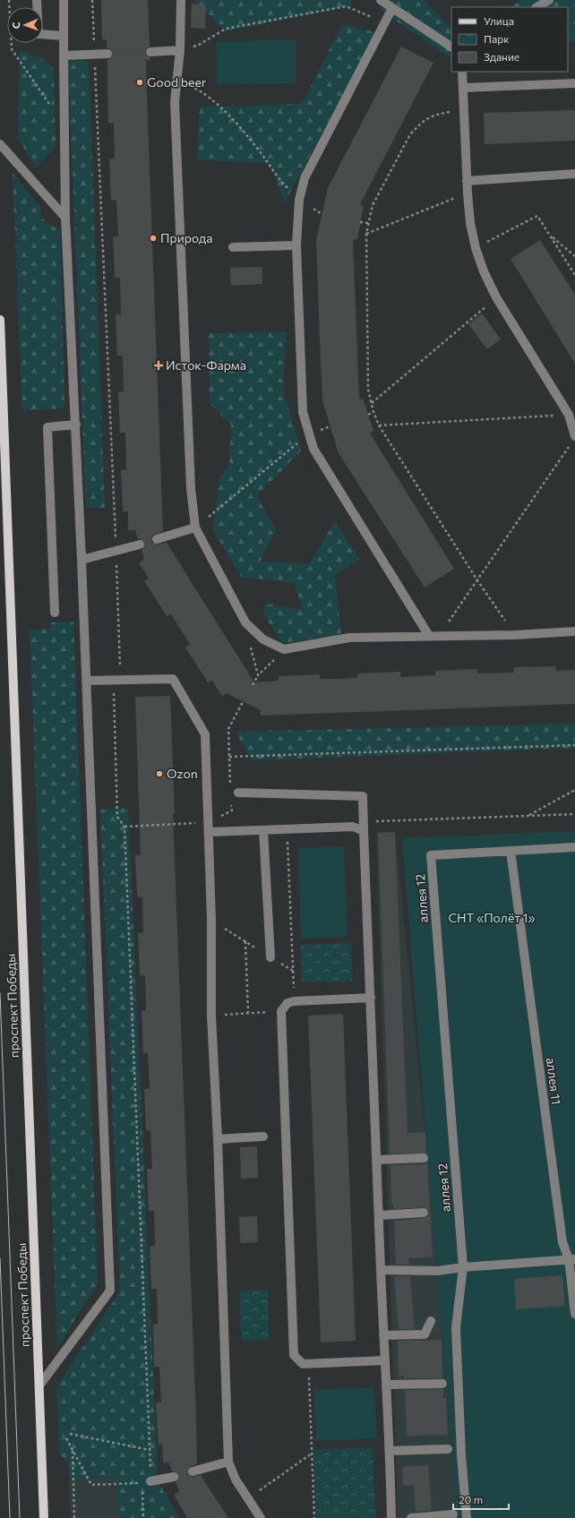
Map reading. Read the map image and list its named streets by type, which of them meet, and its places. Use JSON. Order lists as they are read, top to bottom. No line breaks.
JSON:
{"streets":{"main road":["проспект Победы"],"street":["аллея 12","аллея 11"]},"crossings":[["аллея 12","аллея 11"]],"parks":["СНТ «Полёт 1»"],"places":{"other":["Good beer","Природа","Ozon"],"health":["Исток-Фарма"]},"legend":["Улица","Парк","Здание"],"scale_bar":"20 m","north":"left"}
